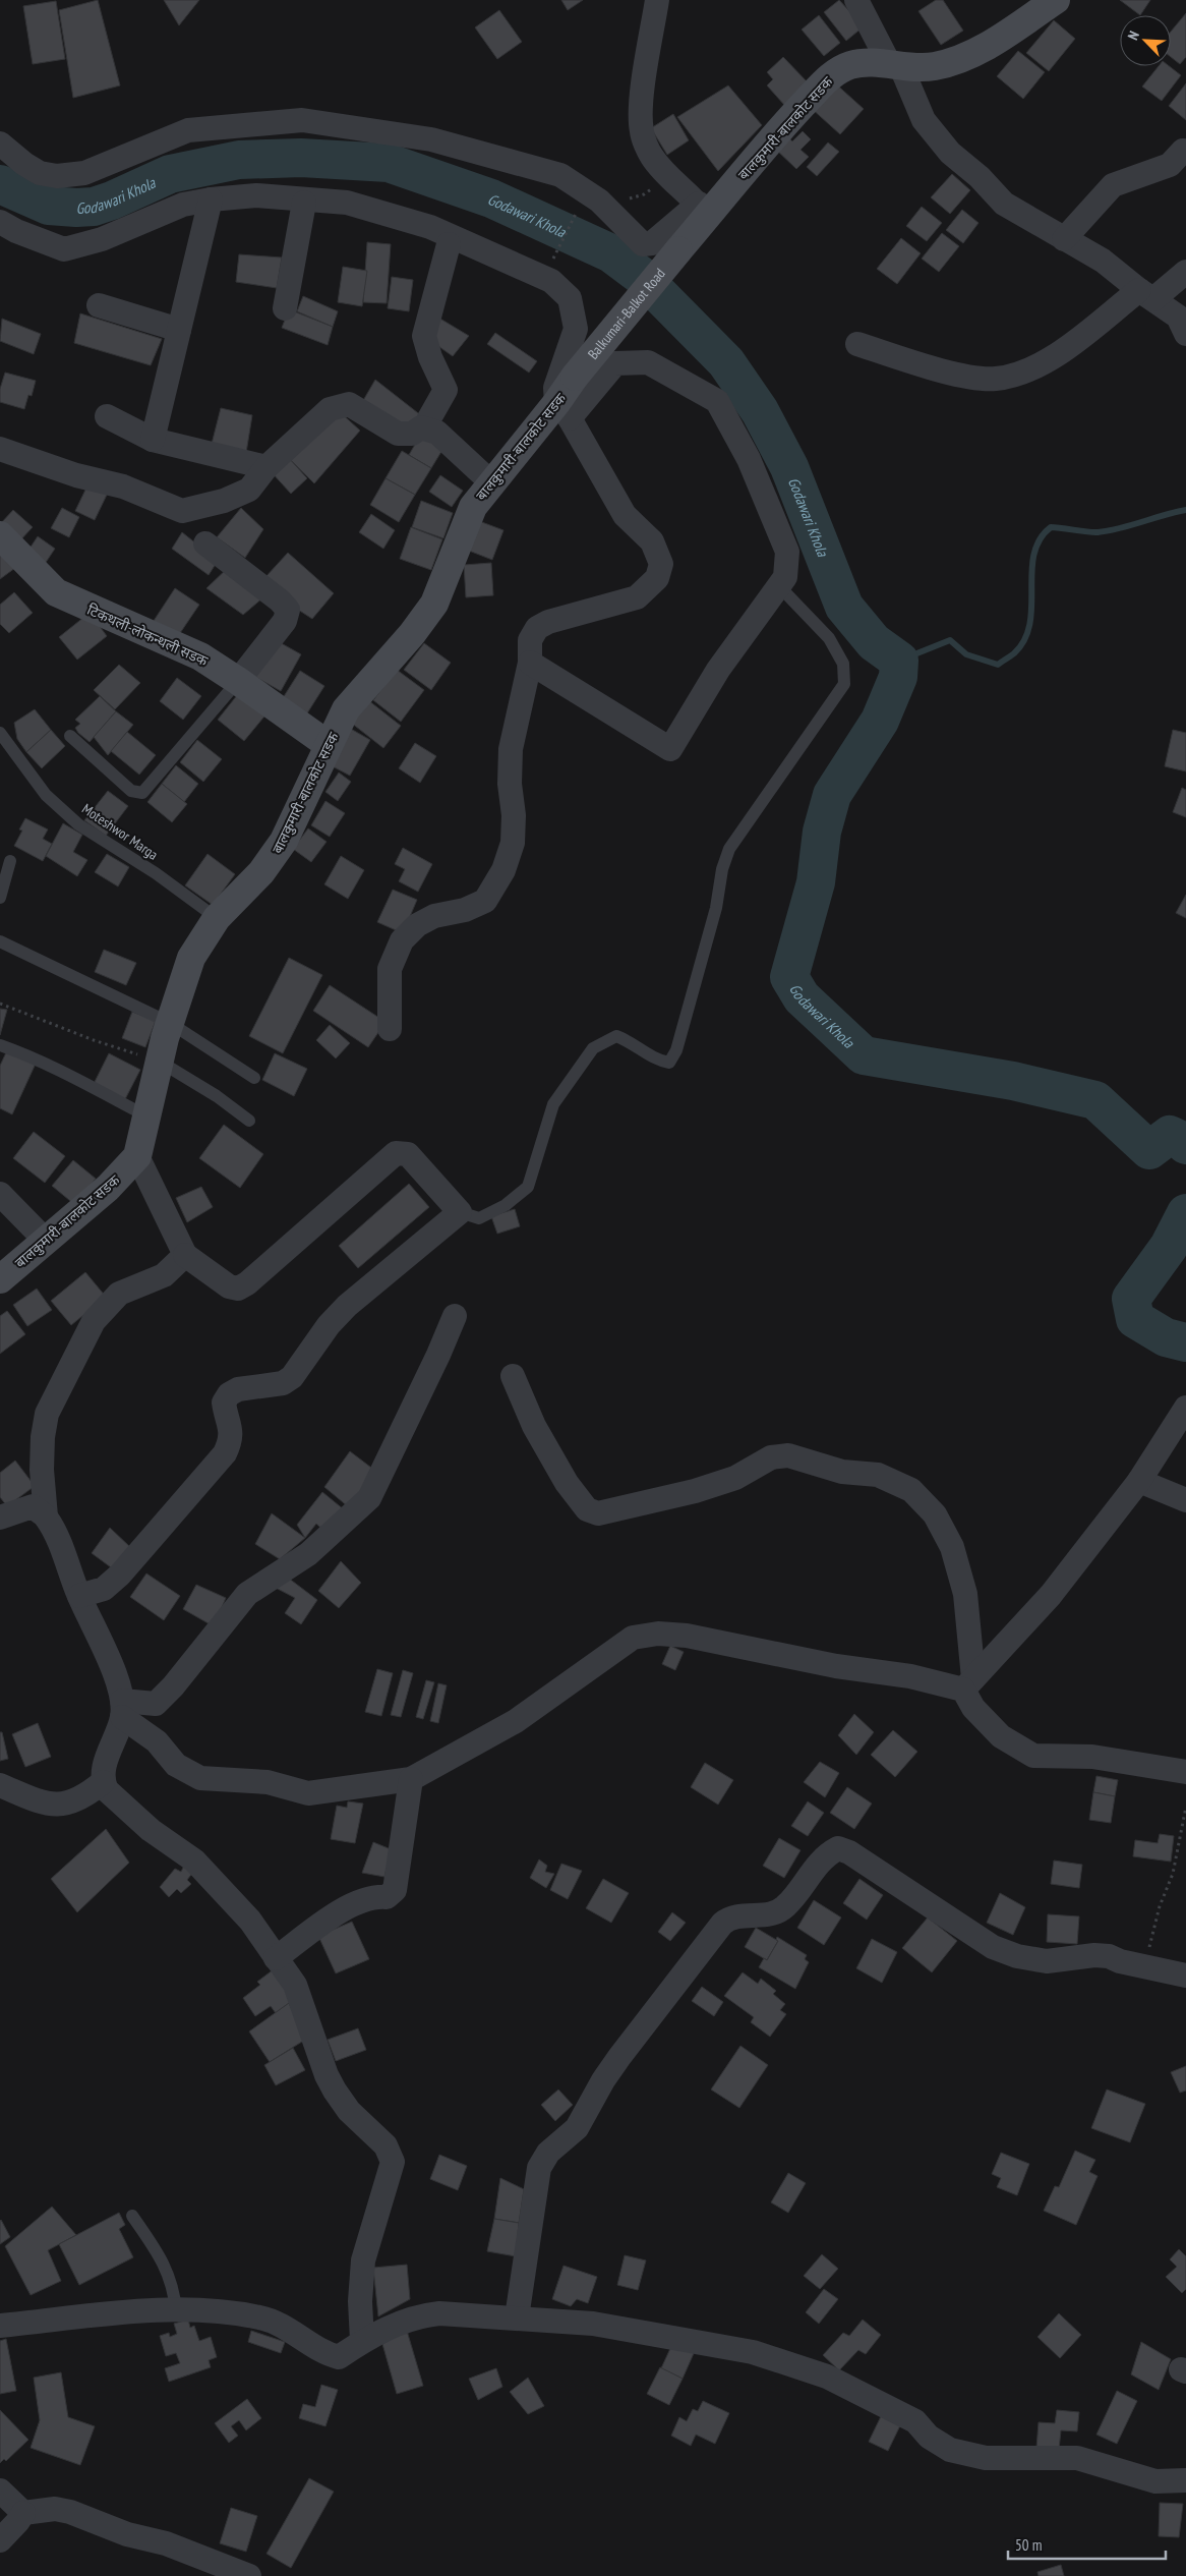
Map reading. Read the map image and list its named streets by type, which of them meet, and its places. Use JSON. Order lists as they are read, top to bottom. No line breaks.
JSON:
{"streets":{"main road":["बालकुमारी-बालकोट सडक","Balkumari-Balkot Road","टिकथली-लोकन्थली सडक"],"lane":["Moteshwor Marga"]},"crossings":[["बालकुमारी-बालकोट सडक","Balkumari-Balkot Road"],["बालकुमारी-बालकोट सडक","टिकथली-लोकन्थली सडक"],["बालकुमारी-बालकोट सडक","Moteshwor Marga"]],"water":["Godawari Khola"],"scale_bar":"50 m","north":"top left"}
